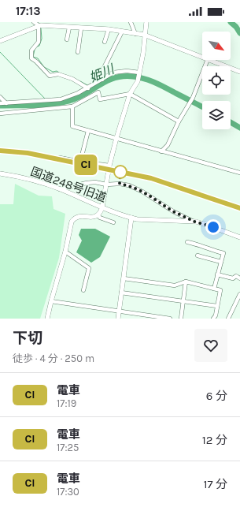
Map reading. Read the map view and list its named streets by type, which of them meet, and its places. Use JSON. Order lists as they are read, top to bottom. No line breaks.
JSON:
{"streets":{"street":["国道248号旧道"]},"water":["姫川"],"north":"bottom right","page":{"status":"17:13","on_map":"CI","heading":["下切","徒歩 · 4 分 · 250 m"],"list":[{"mark":"CI","name":"電車","note":"17:19","value":"6 分"},{"mark":"CI","name":"電車","note":"17:25","value":"12 分"},{"mark":"CI","name":"電車","note":"17:30","value":"17 分"}]}}
